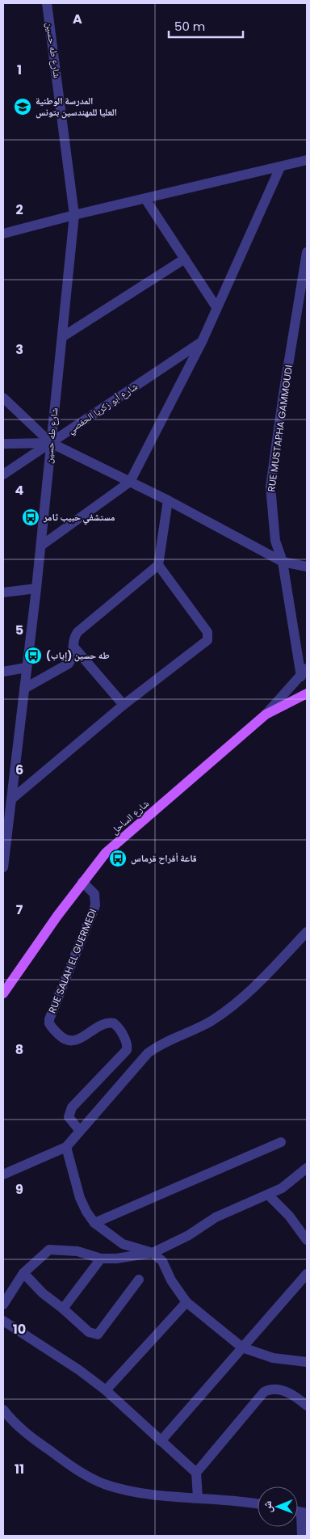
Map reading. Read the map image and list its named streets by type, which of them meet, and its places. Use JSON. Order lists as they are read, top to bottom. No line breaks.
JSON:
{"streets":{"main road":["شارع الساحل"],"street":["شارع طه حسين","شارع أبو زكريا الحفصي","RUE MUSTAPHA GAMMOUDI","RUE SALAH EL GUERMEDI"]},"crossings":[["شارع طه حسين","شارع أبو زكريا الحفصي"],["شارع الساحل","RUE SALAH EL GUERMEDI"]],"places":{"school or university":["المدرسة الوطنية العليا للمهندسين بتونس"],"bus stop":["مستشفي حبيب ثامر","طه حسين (إياب)","قاعة أفراح قرماس"]},"scale_bar":"50 m","north":"left","grid":{"columns":["A"],"rows":["1","2","3","4","5","6","7","8","9","10","11"]}}
